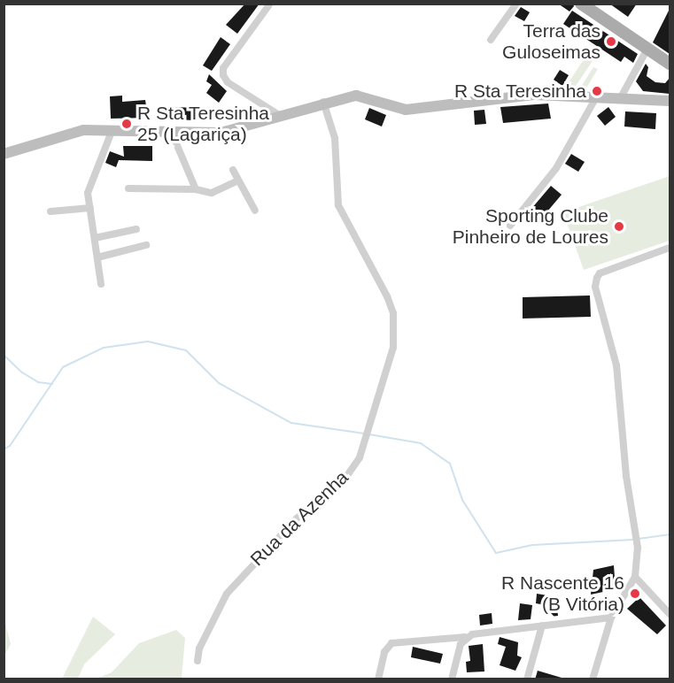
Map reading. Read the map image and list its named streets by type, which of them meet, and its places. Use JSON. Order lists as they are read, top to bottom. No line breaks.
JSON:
{"streets":{"street":["Rua da Azenha"]},"places":["Terra das Guloseimas","R Sta Teresinha","R Sta Teresinha 25 (Lagariça)","Sporting Clube Pinheiro de Loures","R Nascente 16 (B Vitória)"]}
